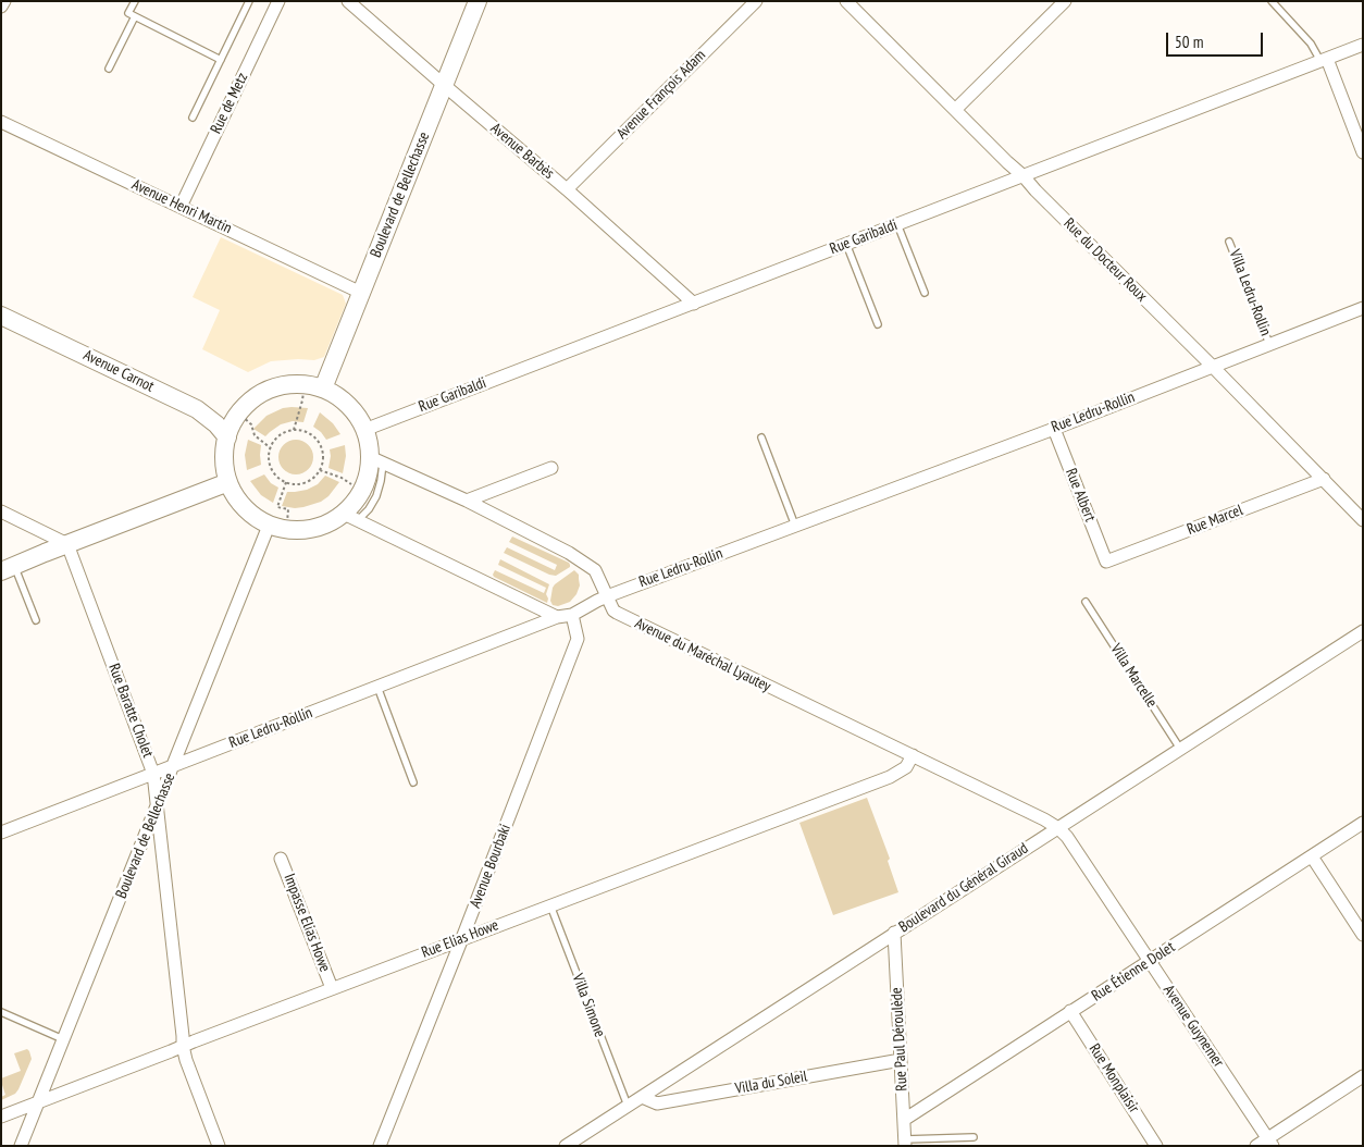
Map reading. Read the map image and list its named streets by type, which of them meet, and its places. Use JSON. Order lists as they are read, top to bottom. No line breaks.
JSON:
{"streets":{"street":["Avenue François Adam","Rue de Metz","Avenue Barbès","Boulevard de Bellechasse","Avenue Henri Martin","Rue Garibaldi","Rue du Docteur Roux","Avenue Carnot","Rue Ledru-Rollin","Rue Albert","Rue Marcel","Avenue du Maréchal Lyautey","Rue Baratte Cholet","Avenue Bourbaki","Boulevard du Général Giraud","Impasse Elias Howe","Rue Elias Howe","Rue Étienne Dolet","Avenue Guynemer","Rue Paul Déroulède","Rue Monplaisir","Villa du Soleil"],"lane":["Villa Ledru-Rollin","Villa Marcelle","Villa Simone"]},"crossings":[["Avenue François Adam","Avenue Barbès"],["Rue de Metz","Avenue Henri Martin"],["Avenue Barbès","Boulevard de Bellechasse"],["Avenue Barbès","Rue Garibaldi"],["Boulevard de Bellechasse","Avenue Henri Martin"],["Boulevard de Bellechasse","Rue Ledru-Rollin"],["Boulevard de Bellechasse","Rue Baratte Cholet"],["Boulevard de Bellechasse","Rue Elias Howe"],["Rue Garibaldi","Rue du Docteur Roux"],["Rue du Docteur Roux","Rue Ledru-Rollin"],["Rue du Docteur Roux","Rue Marcel"],["Villa Ledru-Rollin","Rue Ledru-Rollin"],["Rue Ledru-Rollin","Rue Albert"],["Rue Ledru-Rollin","Avenue du Maréchal Lyautey"],["Rue Ledru-Rollin","Rue Baratte Cholet"],["Rue Ledru-Rollin","Avenue Bourbaki"],["Rue Albert","Rue Marcel"],["Avenue du Maréchal Lyautey","Boulevard du Général Giraud"],["Avenue du Maréchal Lyautey","Rue Elias Howe"],["Avenue du Maréchal Lyautey","Avenue Guynemer"],["Villa Marcelle","Boulevard du Général Giraud"],["Rue Baratte Cholet","Rue Elias Howe"],["Avenue Bourbaki","Rue Elias Howe"],["Boulevard du Général Giraud","Villa Simone"],["Boulevard du Général Giraud","Avenue Guynemer"],["Boulevard du Général Giraud","Rue Paul Déroulède"],["Boulevard du Général Giraud","Villa du Soleil"],["Impasse Elias Howe","Rue Elias Howe"],["Rue Elias Howe","Villa Simone"],["Rue Étienne Dolet","Avenue Guynemer"],["Rue Étienne Dolet","Rue Paul Déroulède"],["Rue Étienne Dolet","Rue Monplaisir"],["Rue Paul Déroulède","Villa du Soleil"]],"scale_bar":"50 m"}
